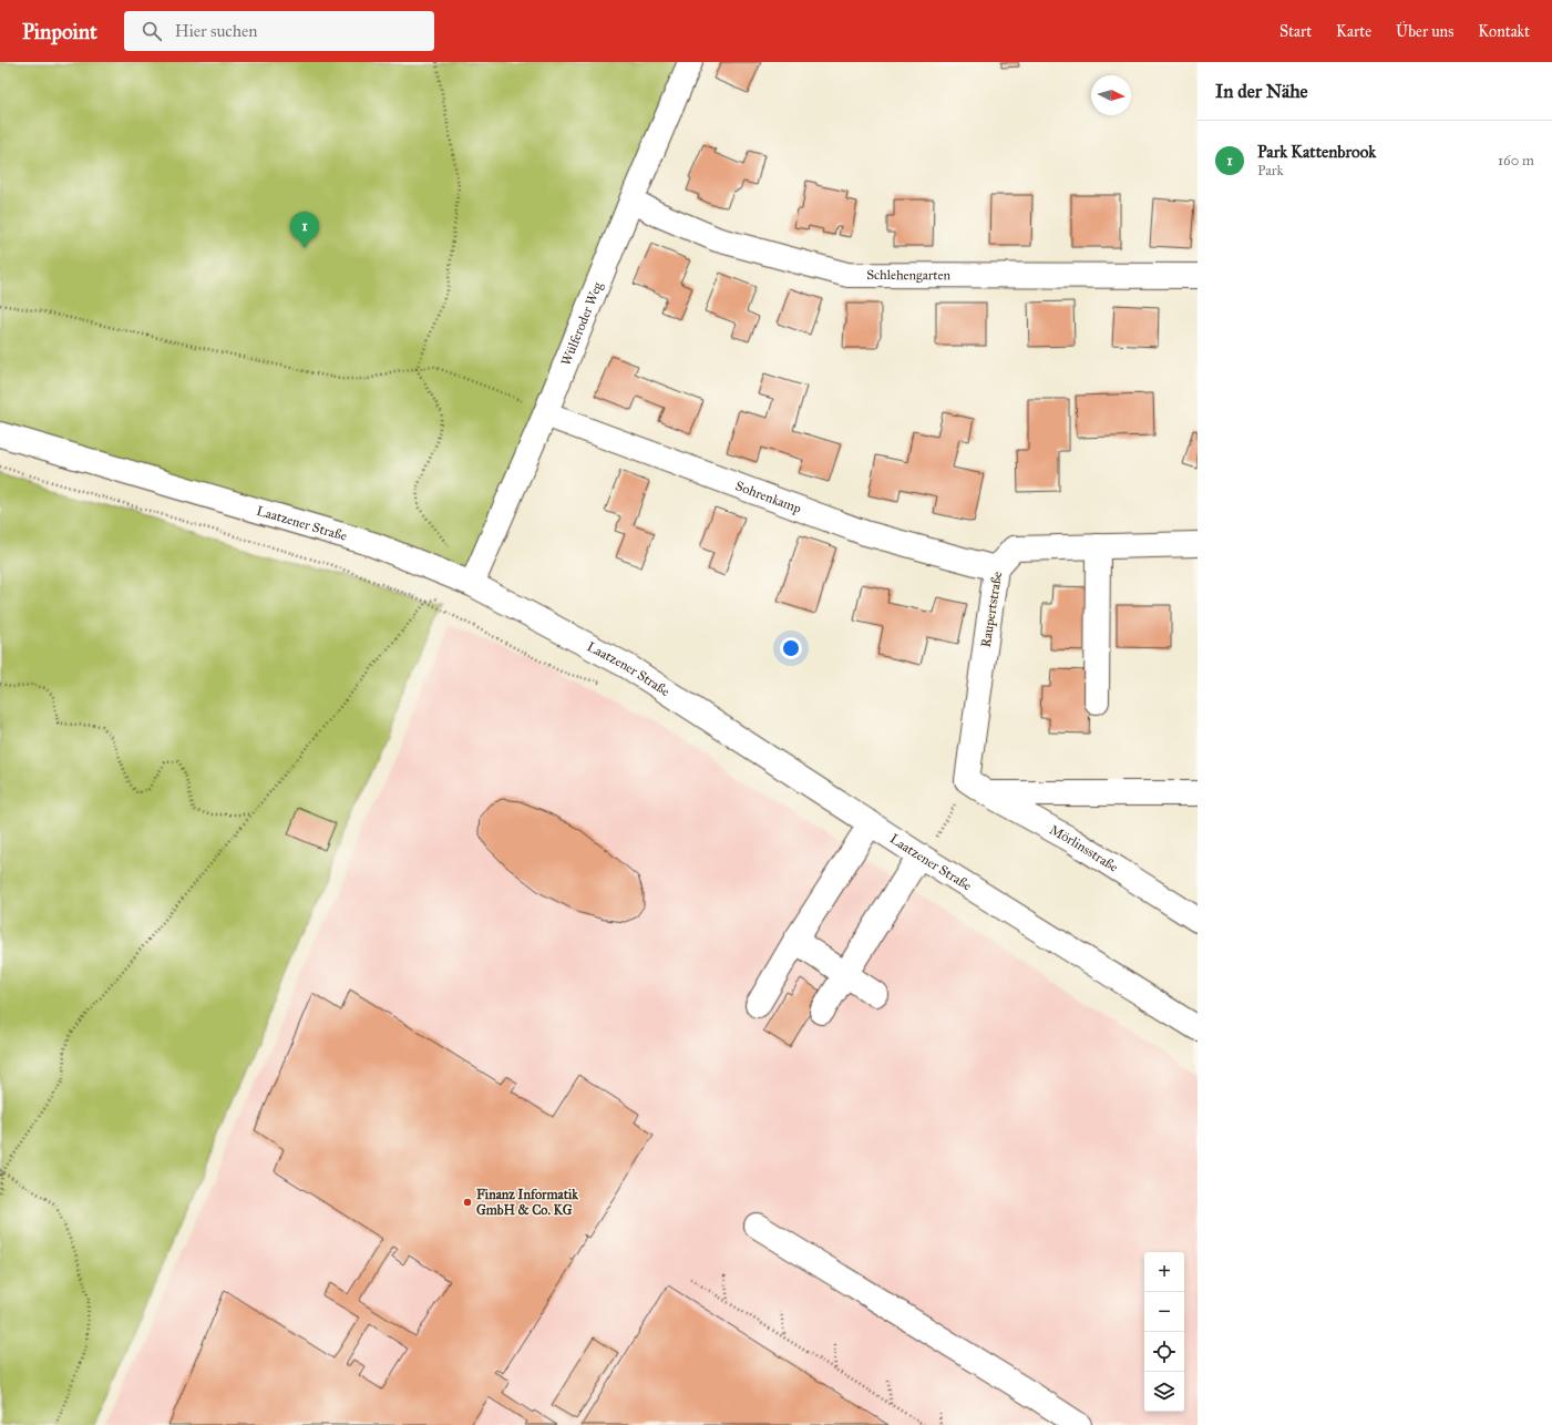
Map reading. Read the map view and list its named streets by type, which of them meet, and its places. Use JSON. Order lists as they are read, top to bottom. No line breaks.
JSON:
{"streets":{"street":["Schlehengarten","Wülferoder Weg","Sohrenkamp","Laatzener Straße","Raupertstraße","Mörlinsstraße"]},"crossings":[["Schlehengarten","Wülferoder Weg"],["Wülferoder Weg","Sohrenkamp"],["Wülferoder Weg","Laatzener Straße"],["Sohrenkamp","Raupertstraße"],["Raupertstraße","Mörlinsstraße"]],"places":["Finanz Informatik GmbH & Co. KG"],"north":"right","page":{"header":"Pinpoint","search":"Hier suchen","nav":["Start","Karte","Über uns","Kontakt"],"heading":"In der Nähe","list":[{"mark":"1","name":"Park Kattenbrook","note":"Park","value":"160 m"}],"pins":"1","map_buttons":["+","−"]}}
